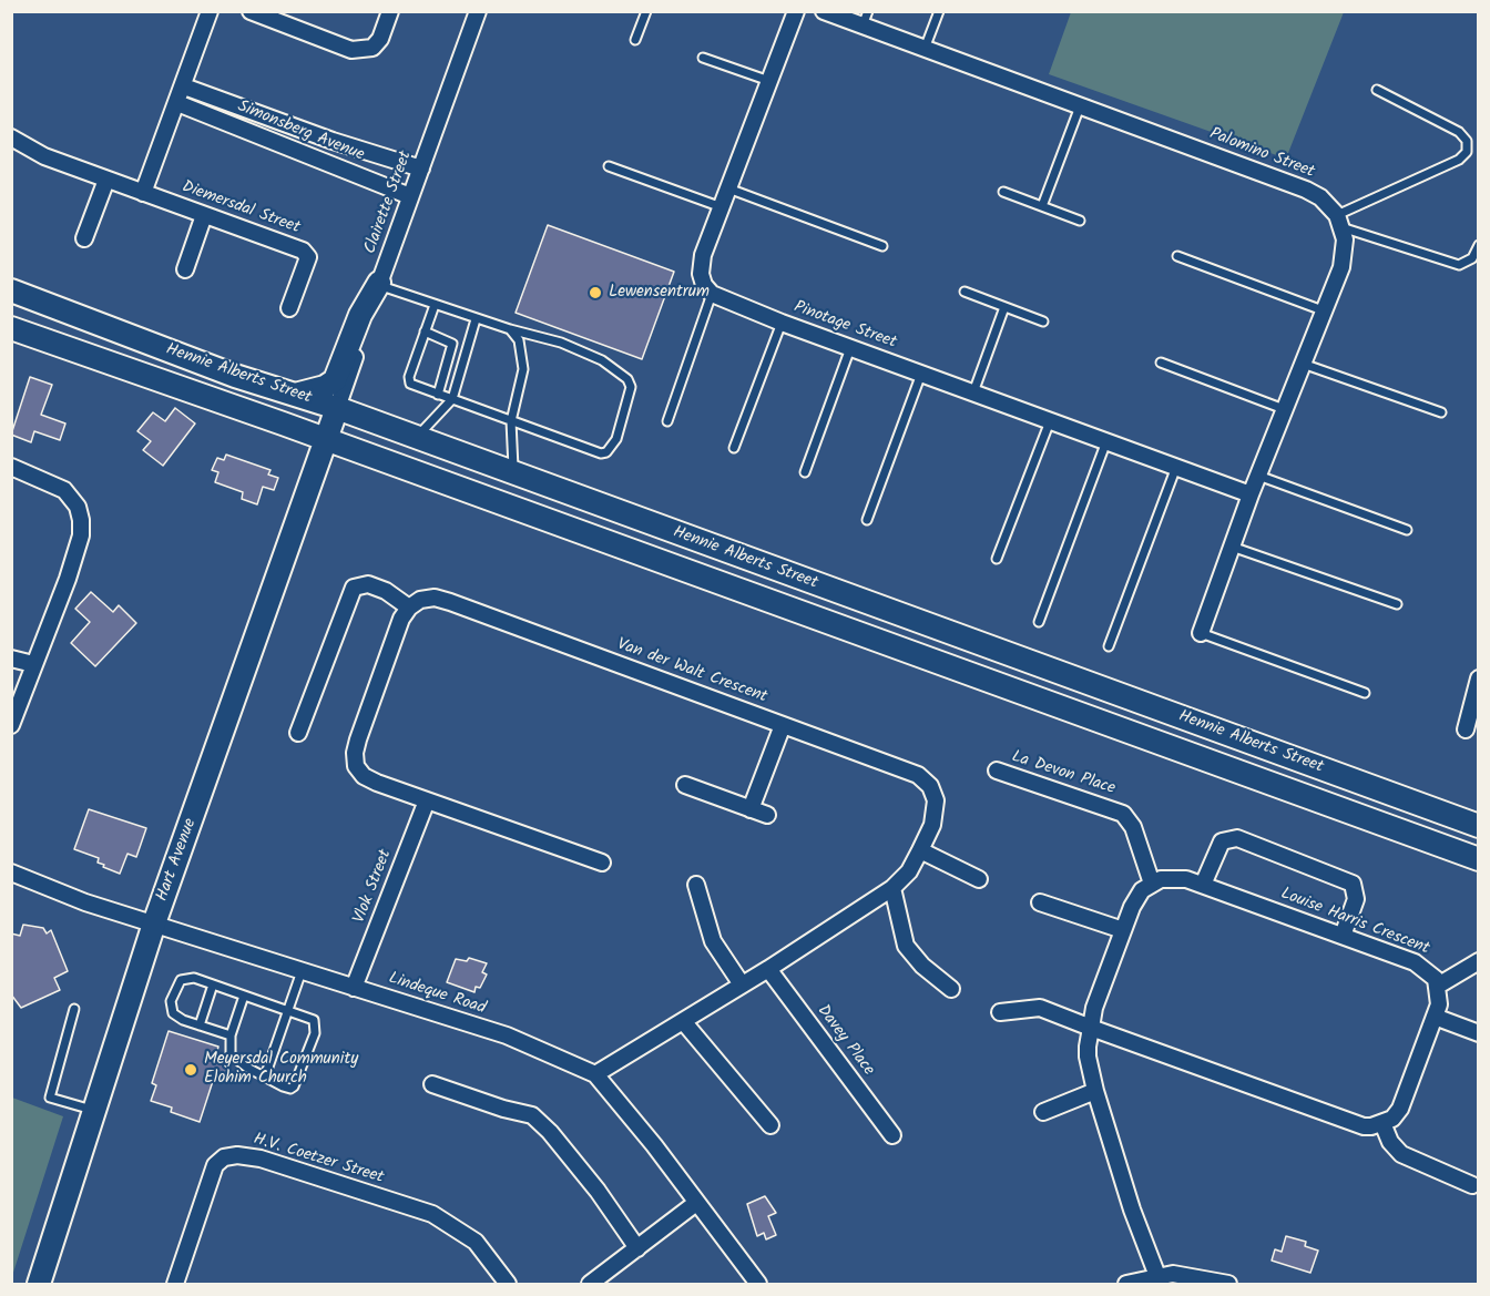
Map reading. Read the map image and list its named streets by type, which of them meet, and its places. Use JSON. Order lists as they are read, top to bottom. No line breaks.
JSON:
{"streets":{"street":["Simonsberg Avenue","Palomino Street","Clairette Street","Diemersdal Street","Pinotage Street","Hennie Alberts Street","Van der Walt Crescent","La Devon Place","Hart Avenue","Vlok Street","Louise Harris Crescent","Lindeque Road","Davey Place","H.V. Coetzer Street"]},"crossings":[["Simonsberg Avenue","Clairette Street"],["Clairette Street","Hennie Alberts Street"],["Clairette Street","Hart Avenue"],["Hennie Alberts Street","Hart Avenue"],["Van der Walt Crescent","Lindeque Road"],["Van der Walt Crescent","Davey Place"],["La Devon Place","Louise Harris Crescent"],["Hart Avenue","Lindeque Road"],["Vlok Street","Lindeque Road"]],"places":["Lewensentrum","Meyersdal Community Elohim Church"]}
